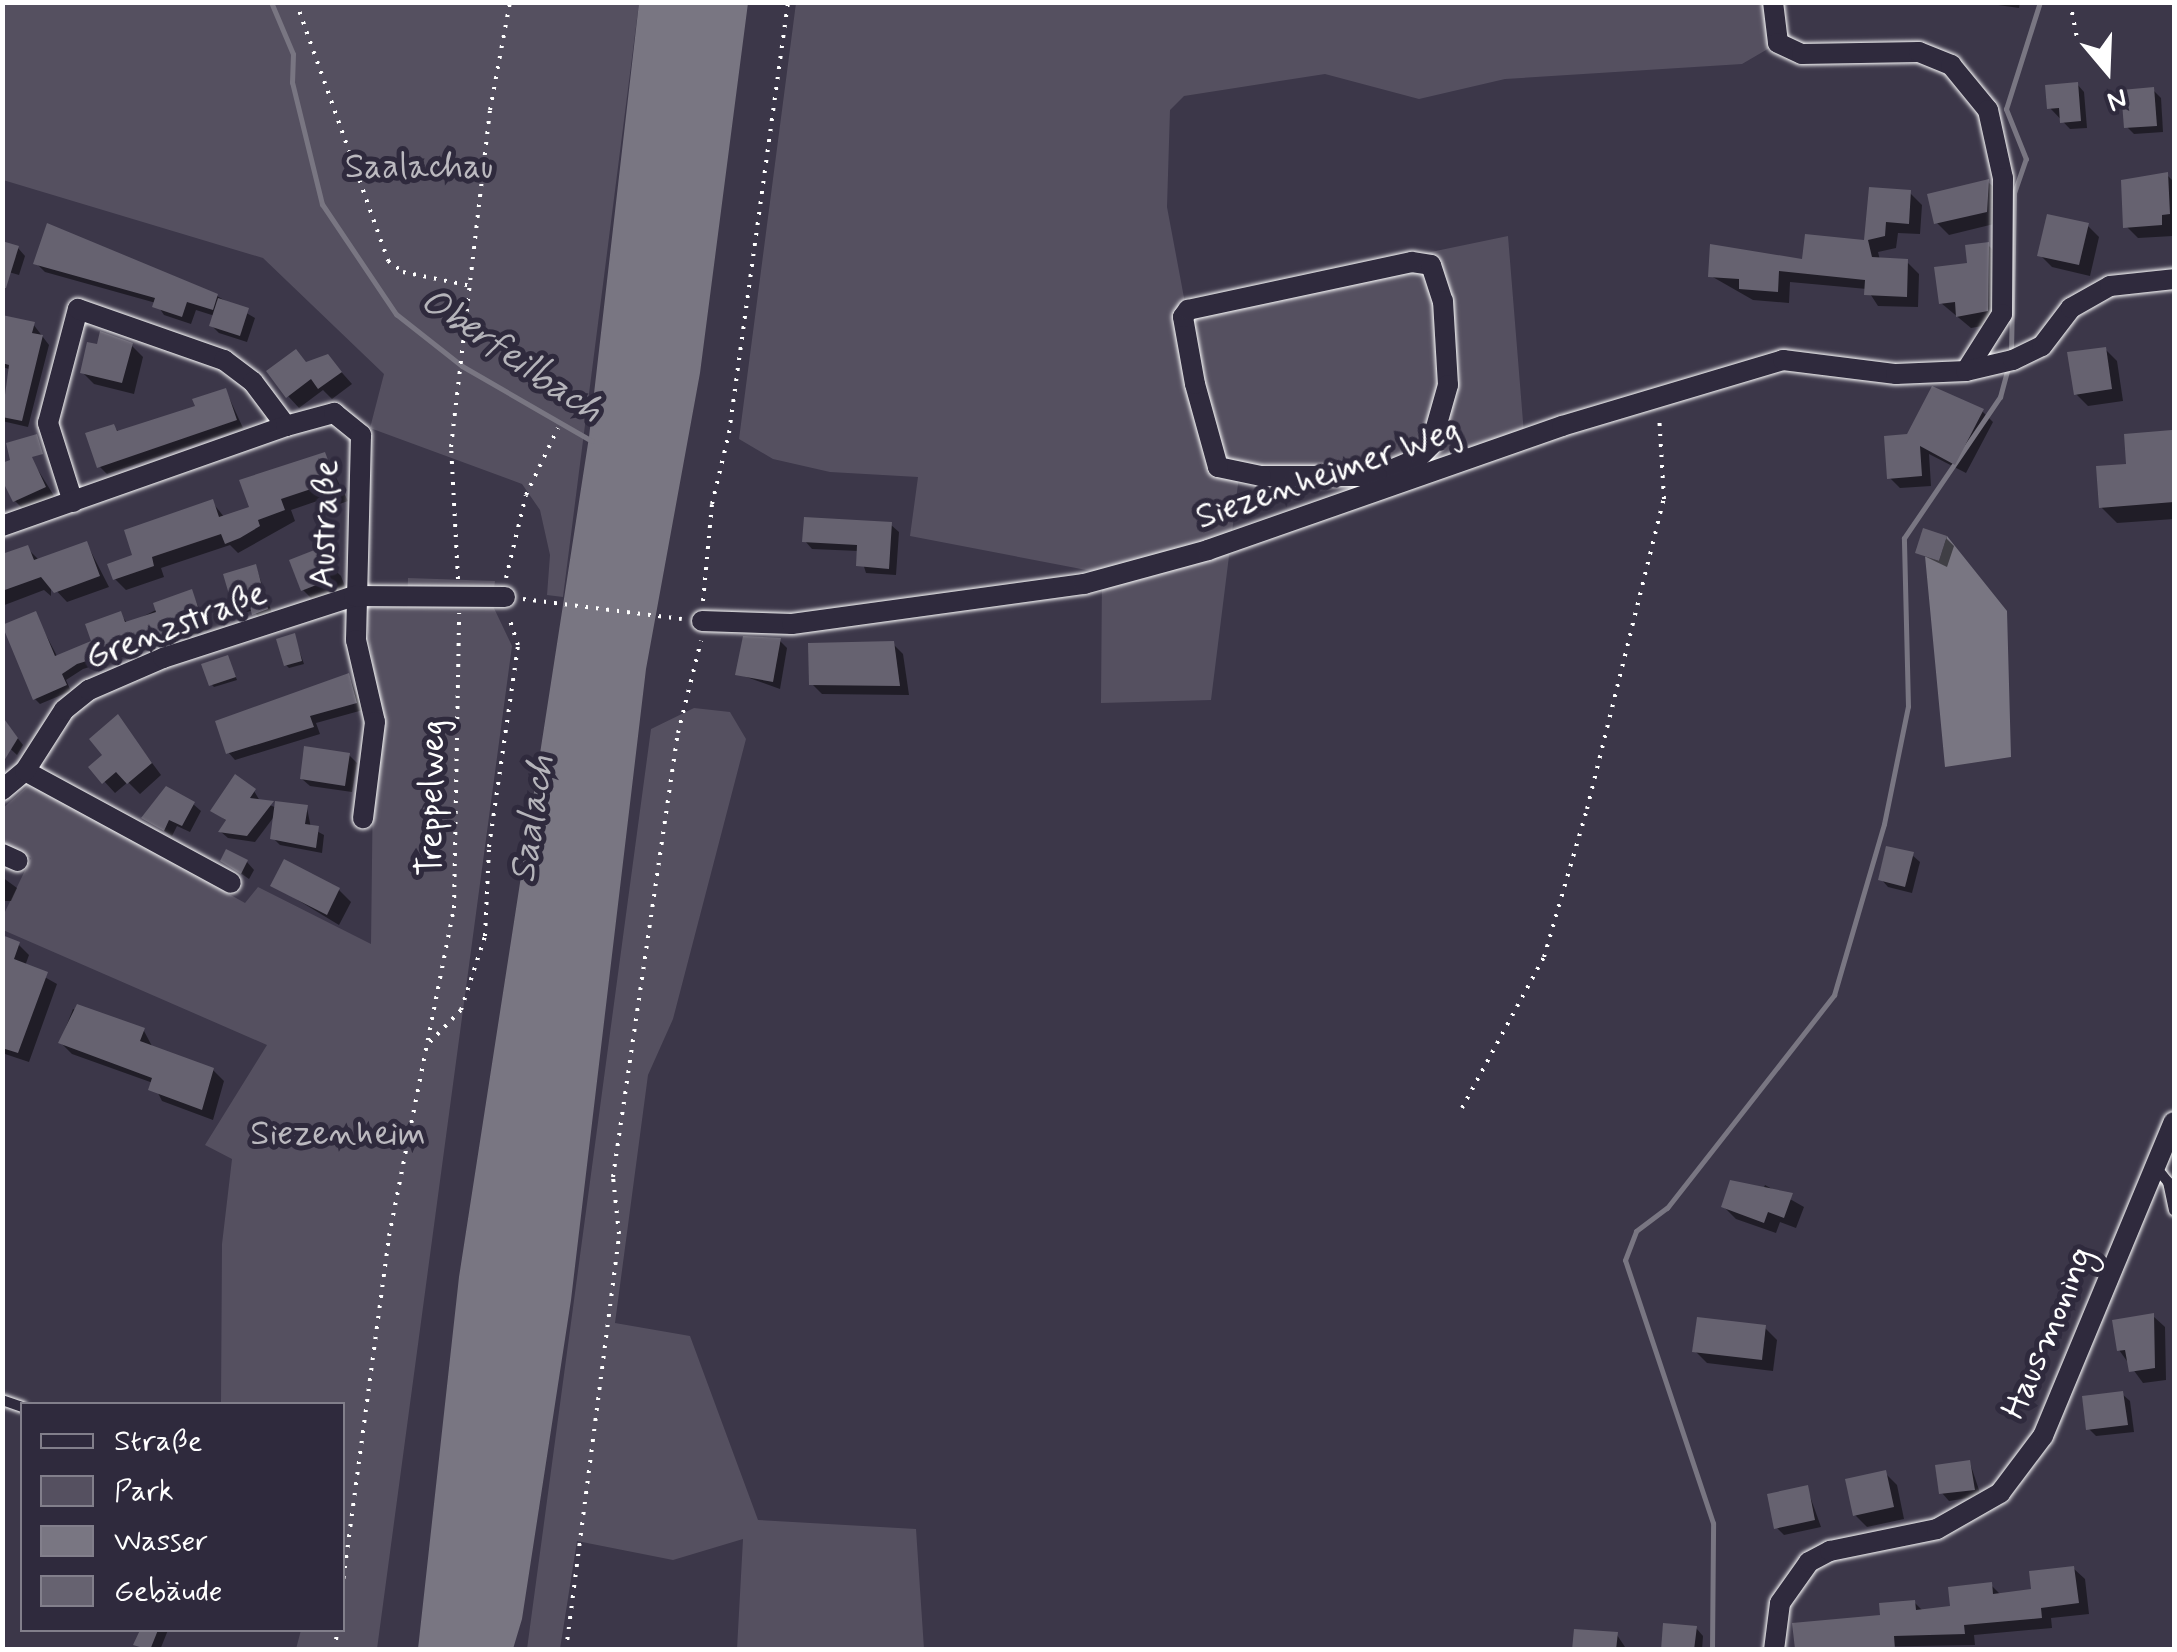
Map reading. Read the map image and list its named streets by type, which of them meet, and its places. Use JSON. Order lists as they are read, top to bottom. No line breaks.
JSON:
{"streets":{"street":["Siezenheimer Weg","Austraße","Grenzstraße","Hausmoning"],"path":["Treppelweg"]},"crossings":[["Austraße","Grenzstraße"],["Grenzstraße","Treppelweg"]],"water":["Oberfeilbach","Saalach"],"parks":["Saalachau","Siezenheim"],"legend":["Straße","Park","Wasser","Gebäude"],"north":"bottom"}
